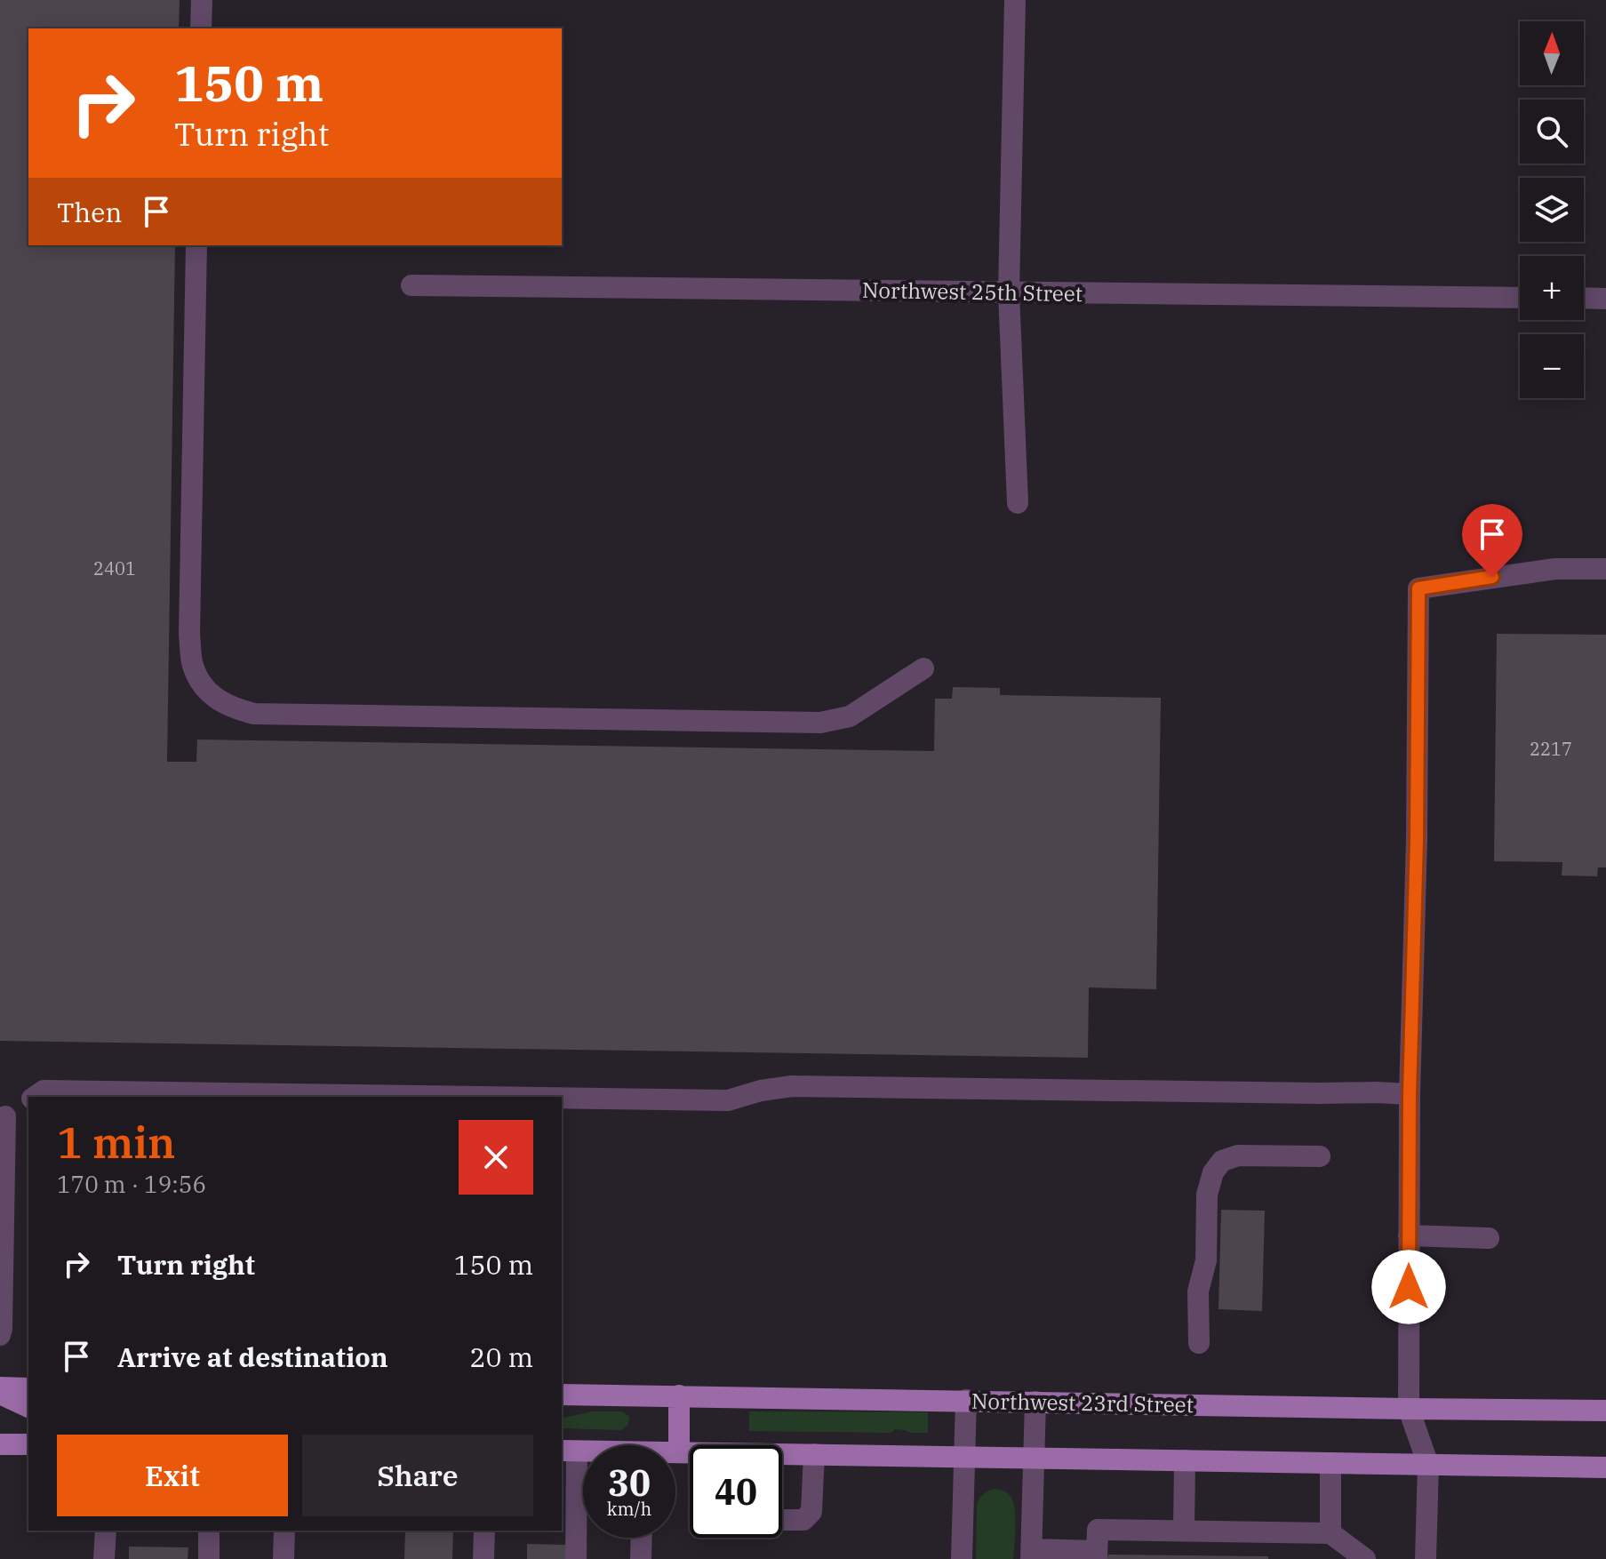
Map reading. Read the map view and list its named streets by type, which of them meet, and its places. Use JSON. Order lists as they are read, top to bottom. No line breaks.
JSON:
{"streets":{"main road":["Northwest 23rd Street"],"street":["Northwest 25th Street"]},"house_numbers":["2401","2217"],"north":"top","page":{"map_buttons":["+","−"],"turn":["150 m","Turn right"],"then":"Then","heading":["1 min","170 m · 19:56"],"list":[{"name":"Turn right","value":"150 m"},{"name":"Arrive at destination","value":"20 m"}],"buttons":["Exit","Share"],"speed":"30 km/h","limit":"40"}}
